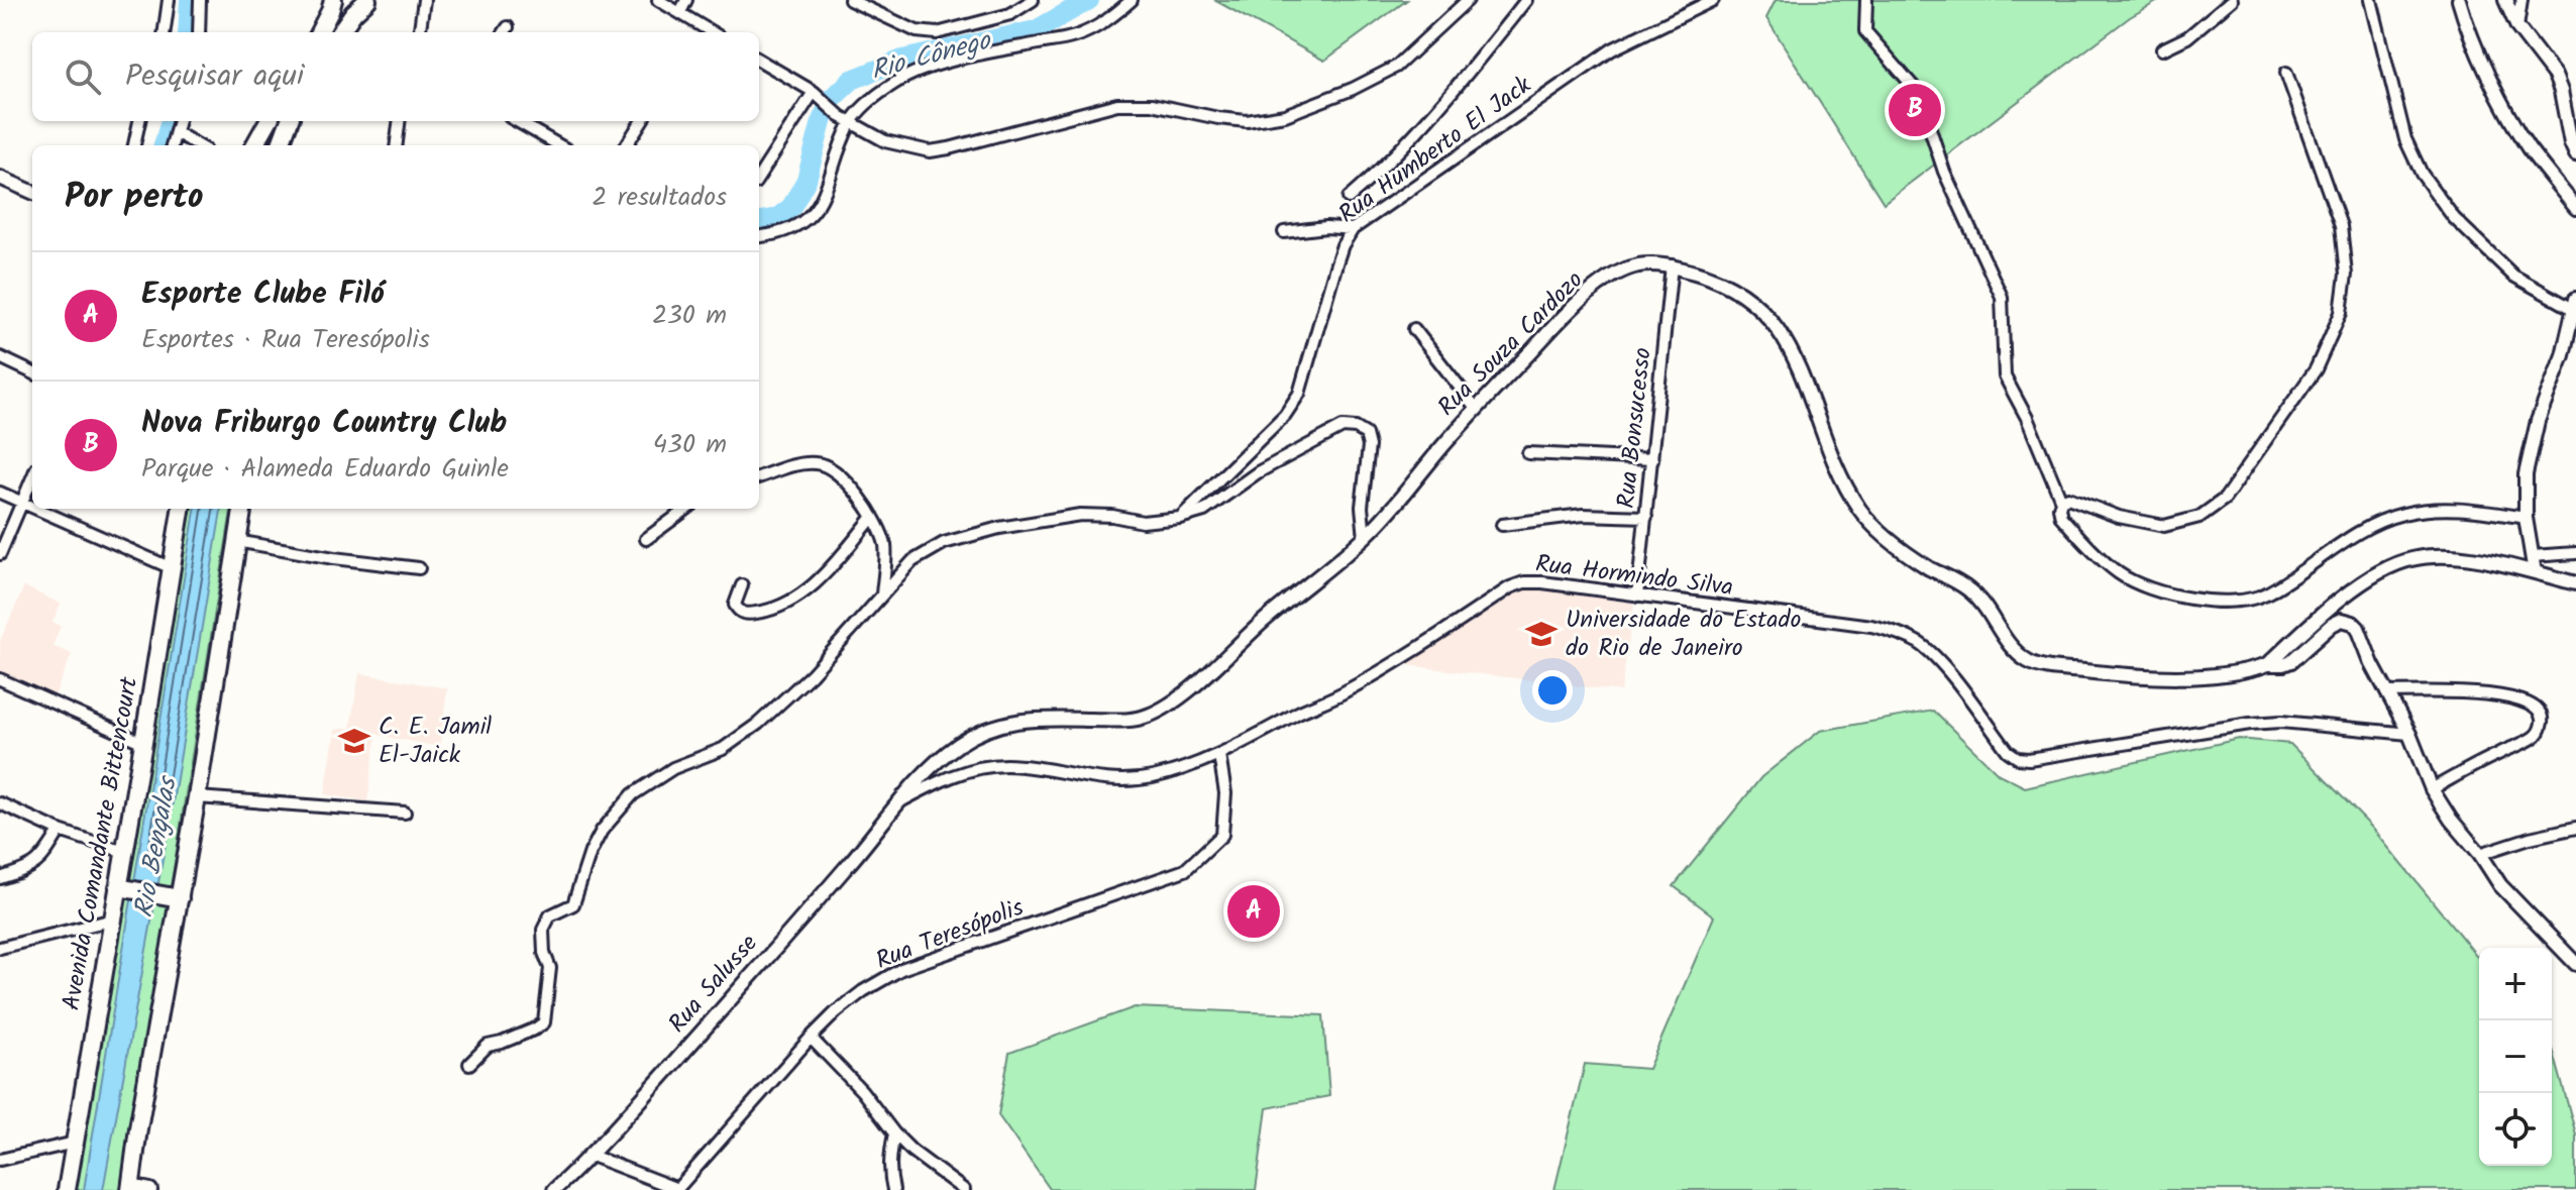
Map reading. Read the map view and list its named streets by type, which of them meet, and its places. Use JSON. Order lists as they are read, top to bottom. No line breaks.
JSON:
{"streets":{"main road":["Avenida Comandante Bittencourt"],"street":["Rua Humberto El Jack","Rua Souza Cardozo","Rua Bonsucesso","Rua Hormindo Silva","Rua Teresópolis","Rua Salusse"]},"crossings":[["Rua Souza Cardozo","Rua Bonsucesso"],["Rua Souza Cardozo","Rua Hormindo Silva"],["Rua Souza Cardozo","Rua Salusse"],["Rua Bonsucesso","Rua Hormindo Silva"],["Rua Hormindo Silva","Rua Teresópolis"],["Rua Hormindo Silva","Rua Salusse"],["Rua Teresópolis","Rua Salusse"]],"water":["Rio Cônego","Rio Bengalas"],"places":{"school or university":["Universidade do Estado do Rio de Janeiro","C. E. Jamil El-Jaick"]},"page":{"search":"Pesquisar aqui","pins":["B","A"],"heading":["Por perto","2 resultados"],"list":[{"mark":"A","name":"Esporte Clube Filó","note":"Esportes · Rua Teresópolis","value":"230 m"},{"mark":"B","name":"Nova Friburgo Country Club","note":"Parque · Alameda Eduardo Guinle","value":"430 m"}],"map_buttons":["+","−"]}}
